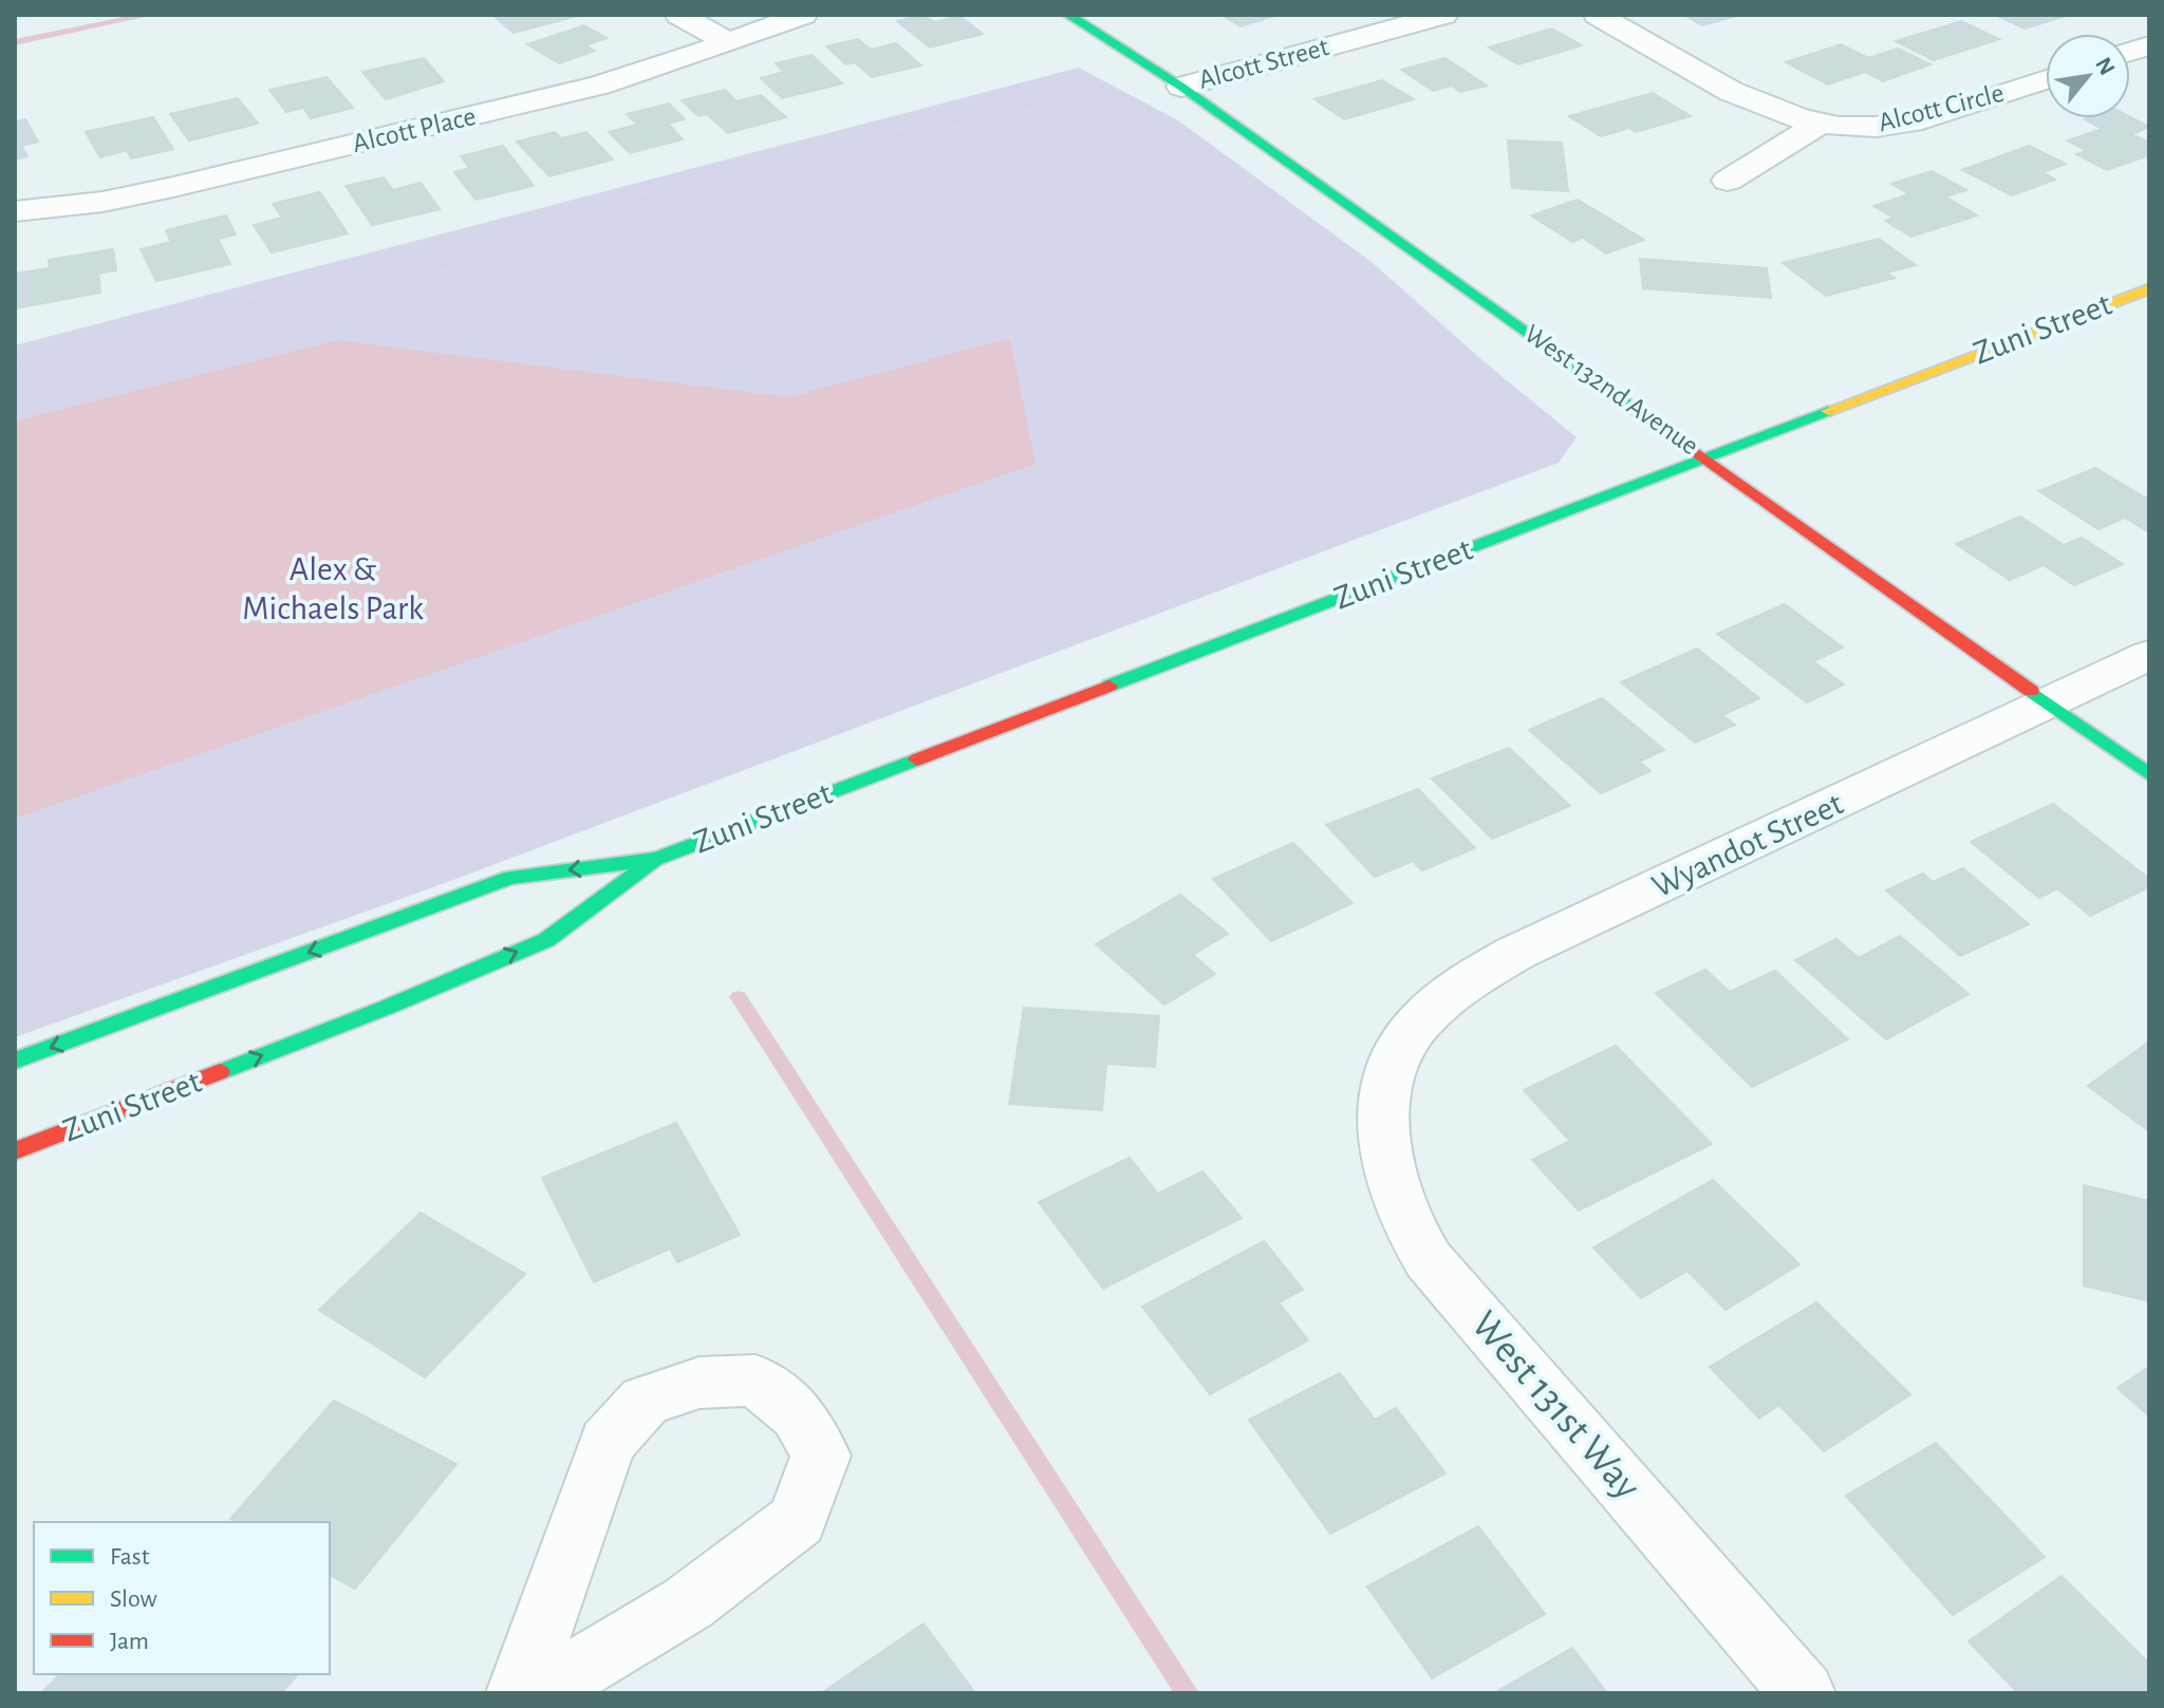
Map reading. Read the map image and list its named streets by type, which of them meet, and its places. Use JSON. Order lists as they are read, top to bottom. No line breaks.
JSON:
{"streets":{"main road":["Zuni Street","West 132nd Avenue"],"street":["Alcott Street","Alcott Circle","Alcott Place","Wyandot Street","West 131st Way"]},"crossings":[["Alcott Street","West 132nd Avenue"],["Zuni Street","West 132nd Avenue"],["West 132nd Avenue","Wyandot Street"],["Wyandot Street","West 131st Way"]],"parks":["Alex & Michaels Park"],"legend":["Fast","Slow","Jam"],"north":"top right"}
